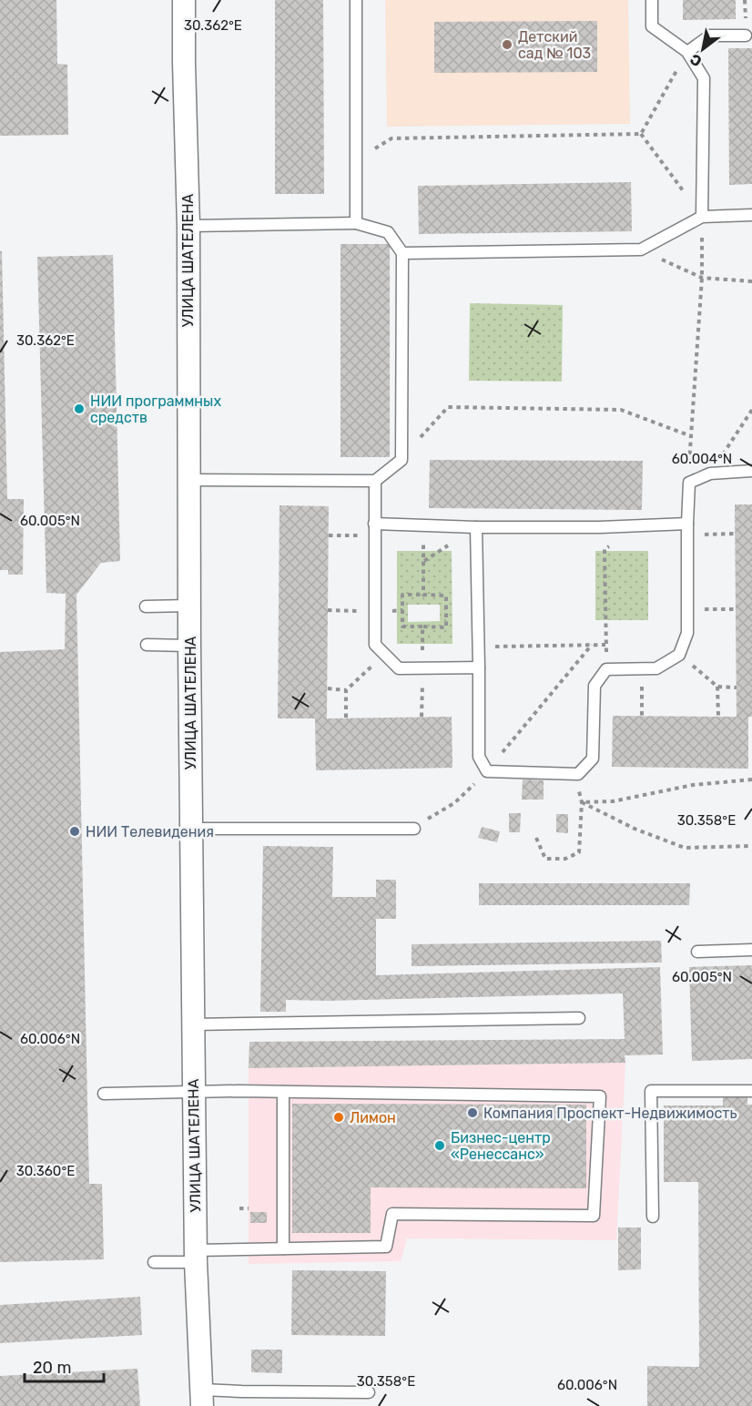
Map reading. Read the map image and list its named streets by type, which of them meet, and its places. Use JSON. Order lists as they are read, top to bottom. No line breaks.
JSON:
{"streets":{"street":["УЛИЦА ШАТЕЛЕНА"]},"places":["Детский сад № 103","НИИ программных средств","НИИ Телевидения","Компания Проспект-Недвижимость","Лимон","Бизнес-центр «Ренессанс»"],"scale_bar":"20 m","north":"bottom left","coordinates":["30.362°E","60.004°N","60.005°N","30.358°E","60.006°N","30.360°E"]}
